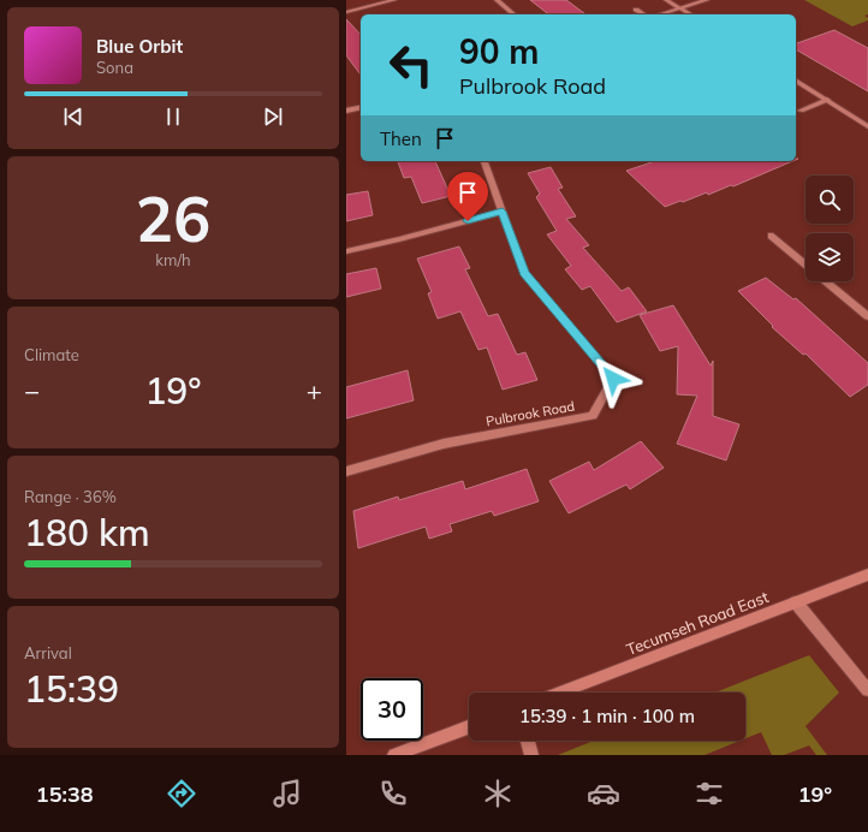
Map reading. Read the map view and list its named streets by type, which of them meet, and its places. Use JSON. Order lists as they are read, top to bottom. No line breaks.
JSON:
{"streets":{"main road":["Tecumseh Road East"],"street":["Pulbrook Road"]},"page":{"turn":["90 m","Pulbrook Road"],"song":["Blue Orbit","Sona"],"then":"Then","tile":[["26","km/h"],"Climate",["Range · 36%","180 km"],["Arrival","15:39"]],"heat":["−","19°","+"],"limit":"30","trip":"15:39 · 1 min · 100 m","tabs":["15:38","19°"]}}
